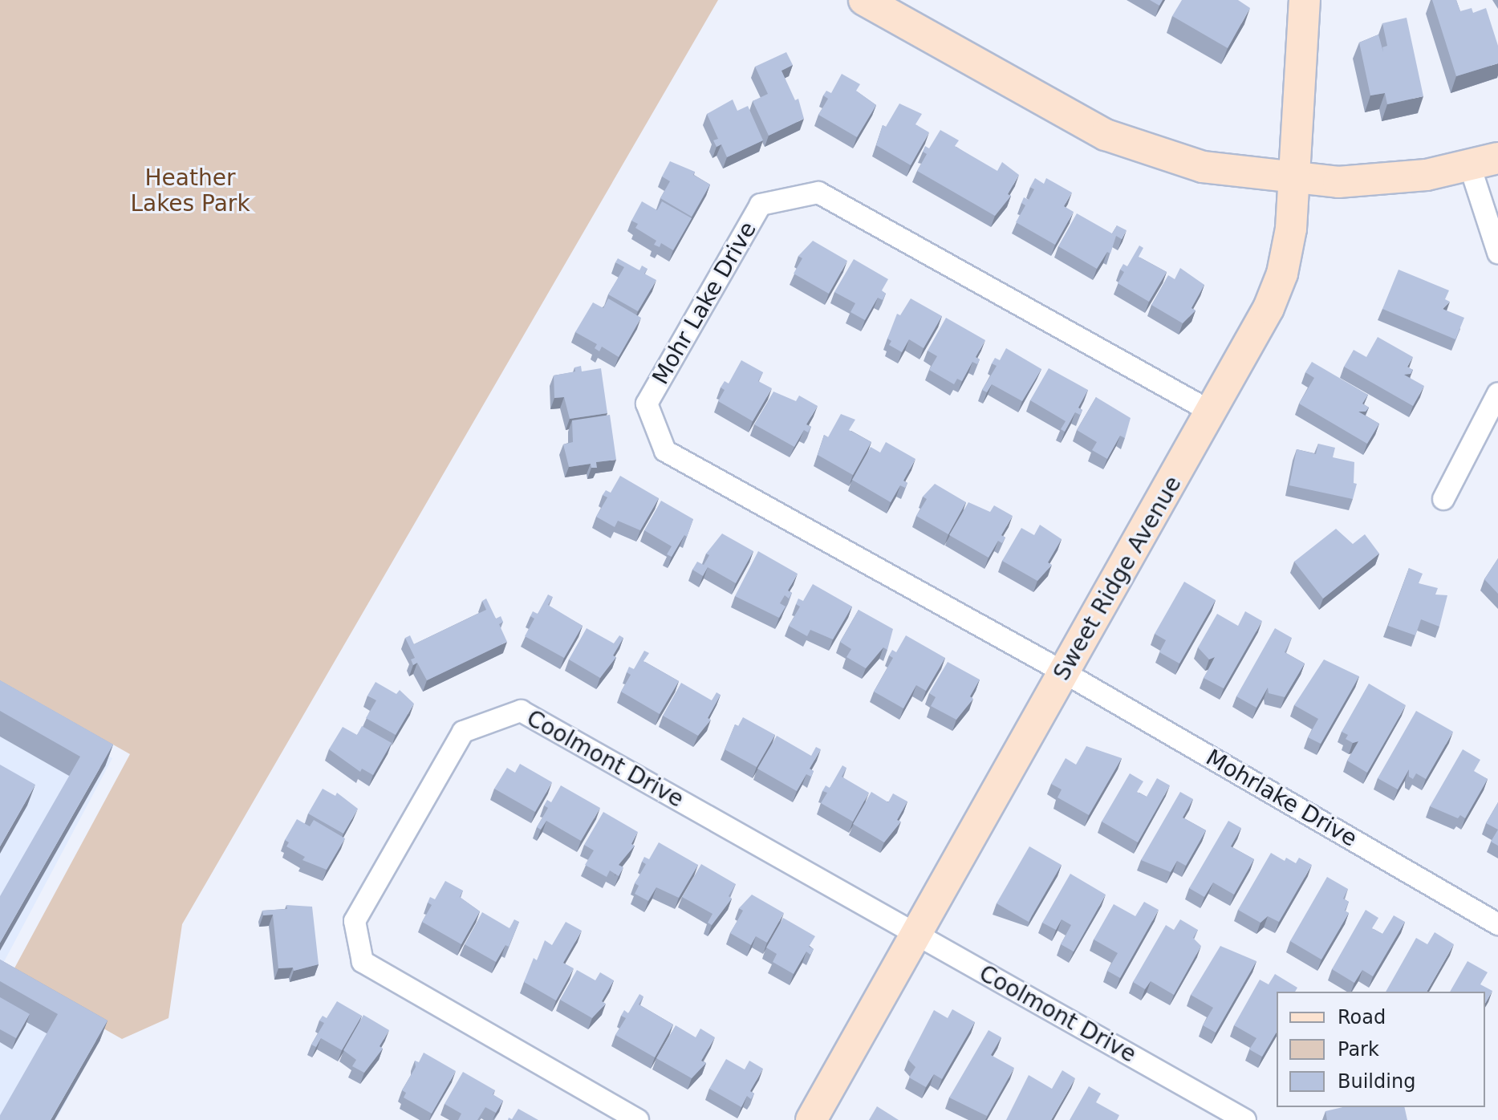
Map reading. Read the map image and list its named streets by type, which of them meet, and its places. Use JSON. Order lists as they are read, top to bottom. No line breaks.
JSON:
{"streets":{"street":["Mohr Lake Drive","Sweet Ridge Avenue","Coolmont Drive","Mohrlake Drive"]},"crossings":[["Mohr Lake Drive","Sweet Ridge Avenue"],["Mohr Lake Drive","Mohrlake Drive"],["Sweet Ridge Avenue","Coolmont Drive"],["Sweet Ridge Avenue","Mohrlake Drive"]],"parks":["Heather Lakes Park"],"legend":["Road","Park","Building"]}
